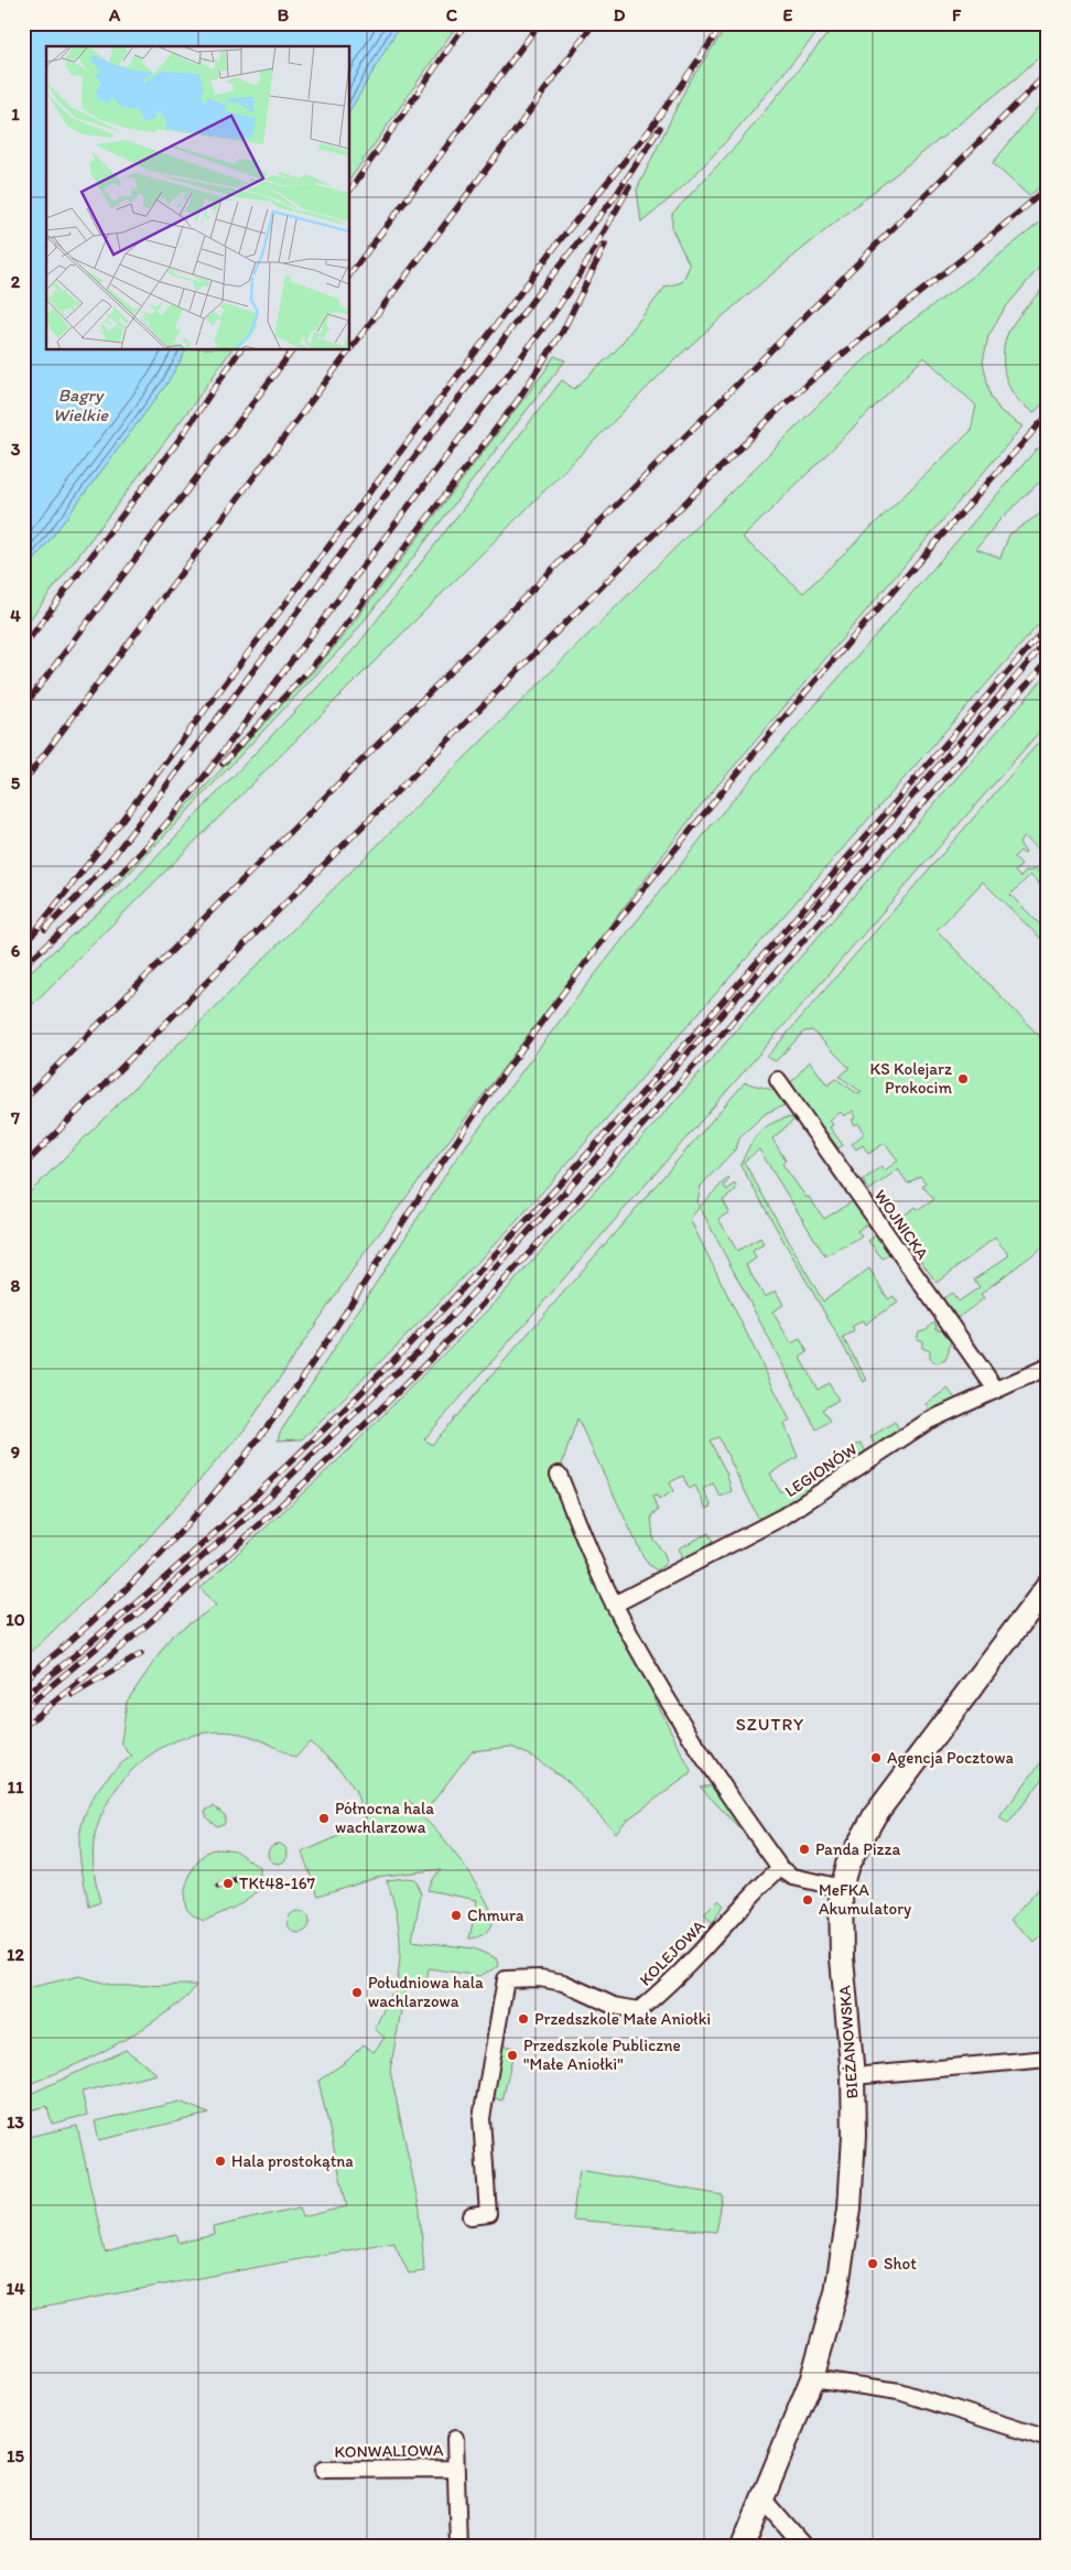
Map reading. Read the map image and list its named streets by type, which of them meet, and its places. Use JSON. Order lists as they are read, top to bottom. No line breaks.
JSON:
{"streets":{"street":["WOJNICKA","LEGIONÓW","KOLEJOWA","BIEŻANOWSKA","KONWALIOWA"]},"crossings":[["WOJNICKA","LEGIONÓW"]],"districts":["SZUTRY"],"water":["Bagry Wielkie"],"places":["KS Kolejarz Prokocim","Agencja Pocztowa","Północna hala wachlarzowa","Panda Pizza","TKt48-167","MeFKA Akumulatory","Chmura","Południowa hala wachlarzowa","Przedszkole Małe Aniołki","Przedszkole Publiczne \"Małe Aniołki\"","Hala prostokątna","Shot"],"grid":{"columns":["A","B","C","D","E","F"],"rows":["1","2","3","4","5","6","7","8","9","10","11","12","13","14","15"]}}
